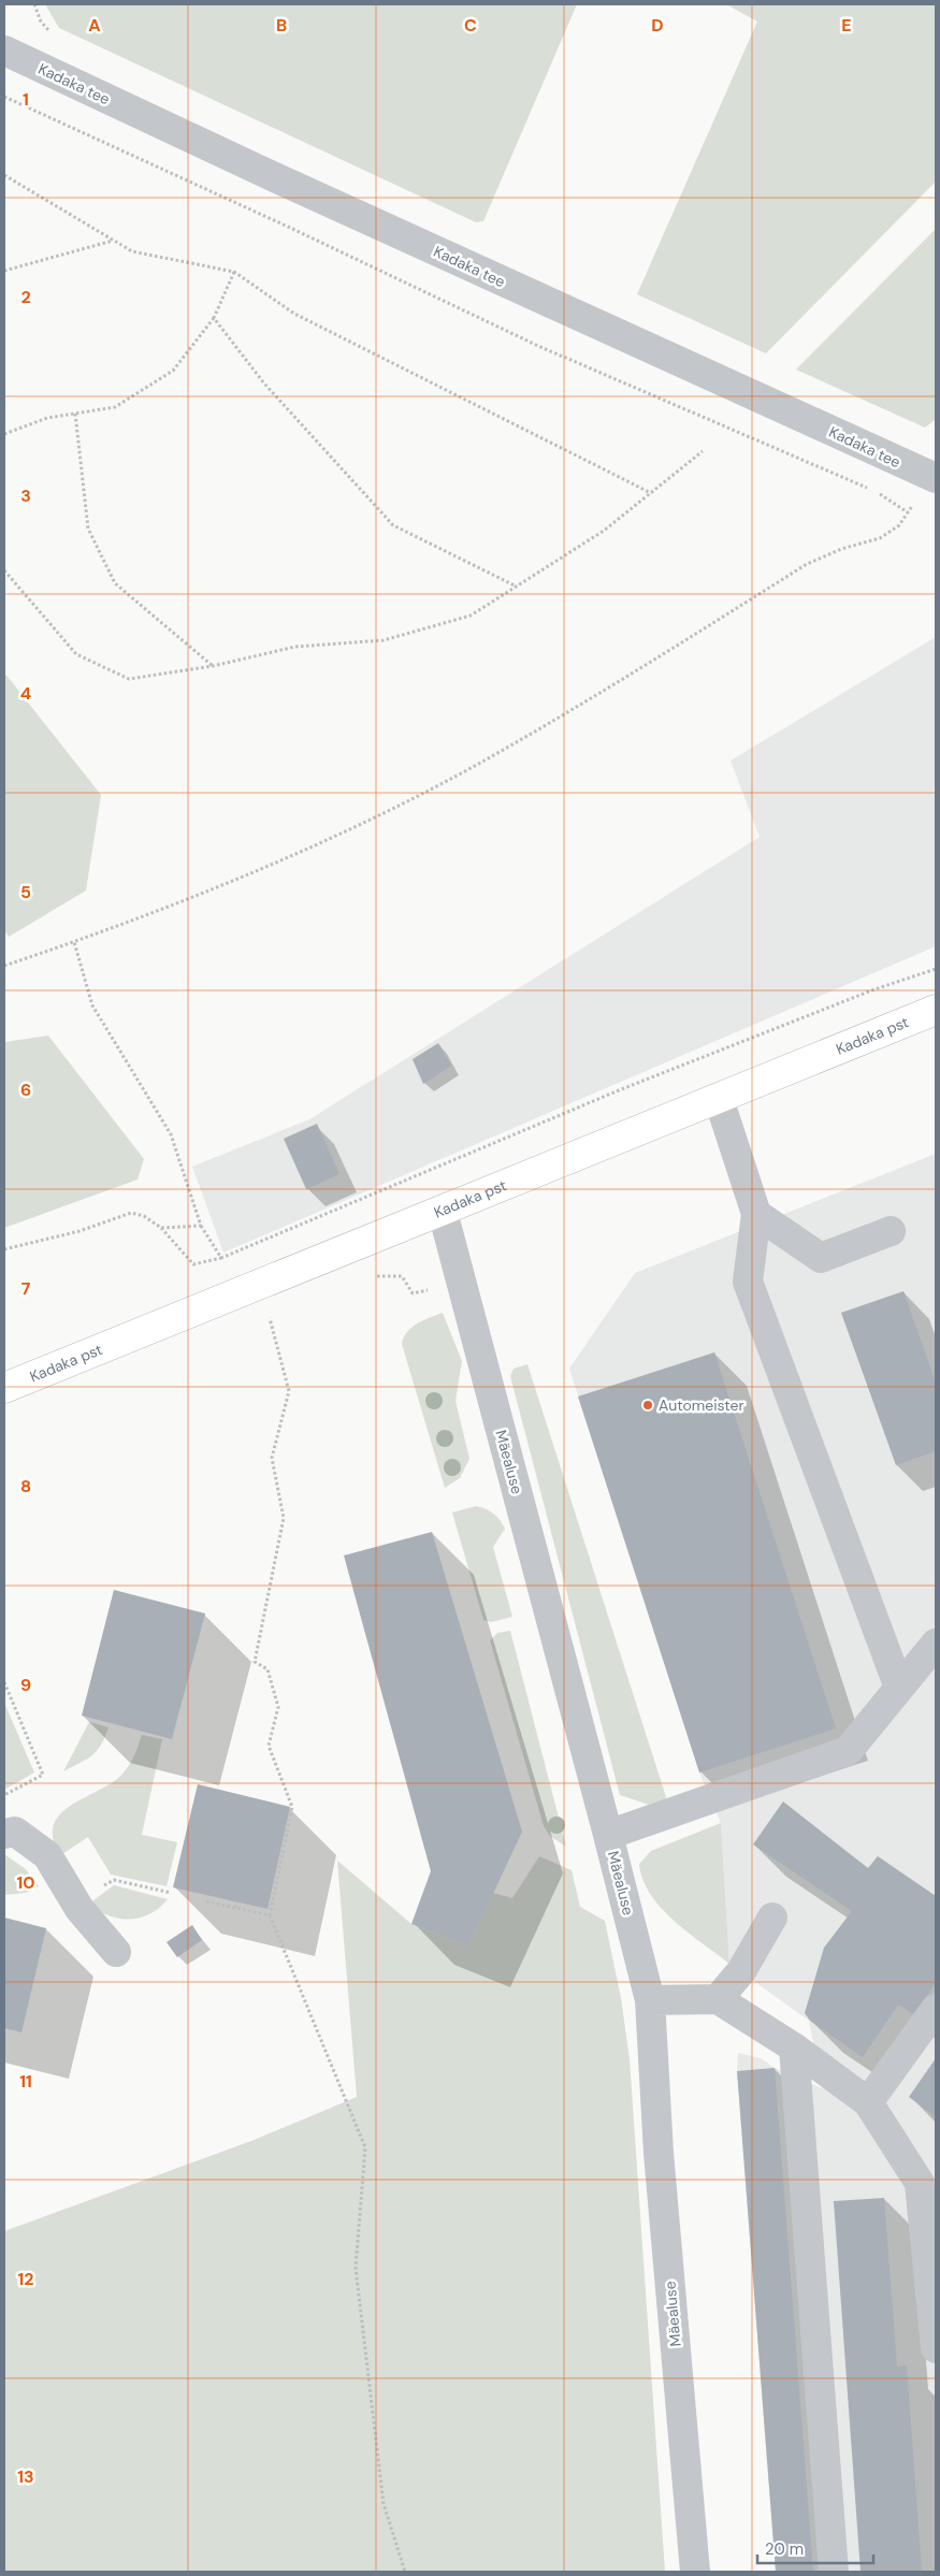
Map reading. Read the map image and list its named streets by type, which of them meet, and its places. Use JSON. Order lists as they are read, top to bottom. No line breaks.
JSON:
{"streets":{"main road":["Kadaka pst"],"street":["Kadaka tee","Mäealuse"]},"crossings":[["Kadaka pst","Mäealuse"]],"places":["Automeister"],"scale_bar":"20 m","grid":{"columns":["A","B","C","D","E"],"rows":["1","2","3","4","5","6","7","8","9","10","11","12","13"]}}
